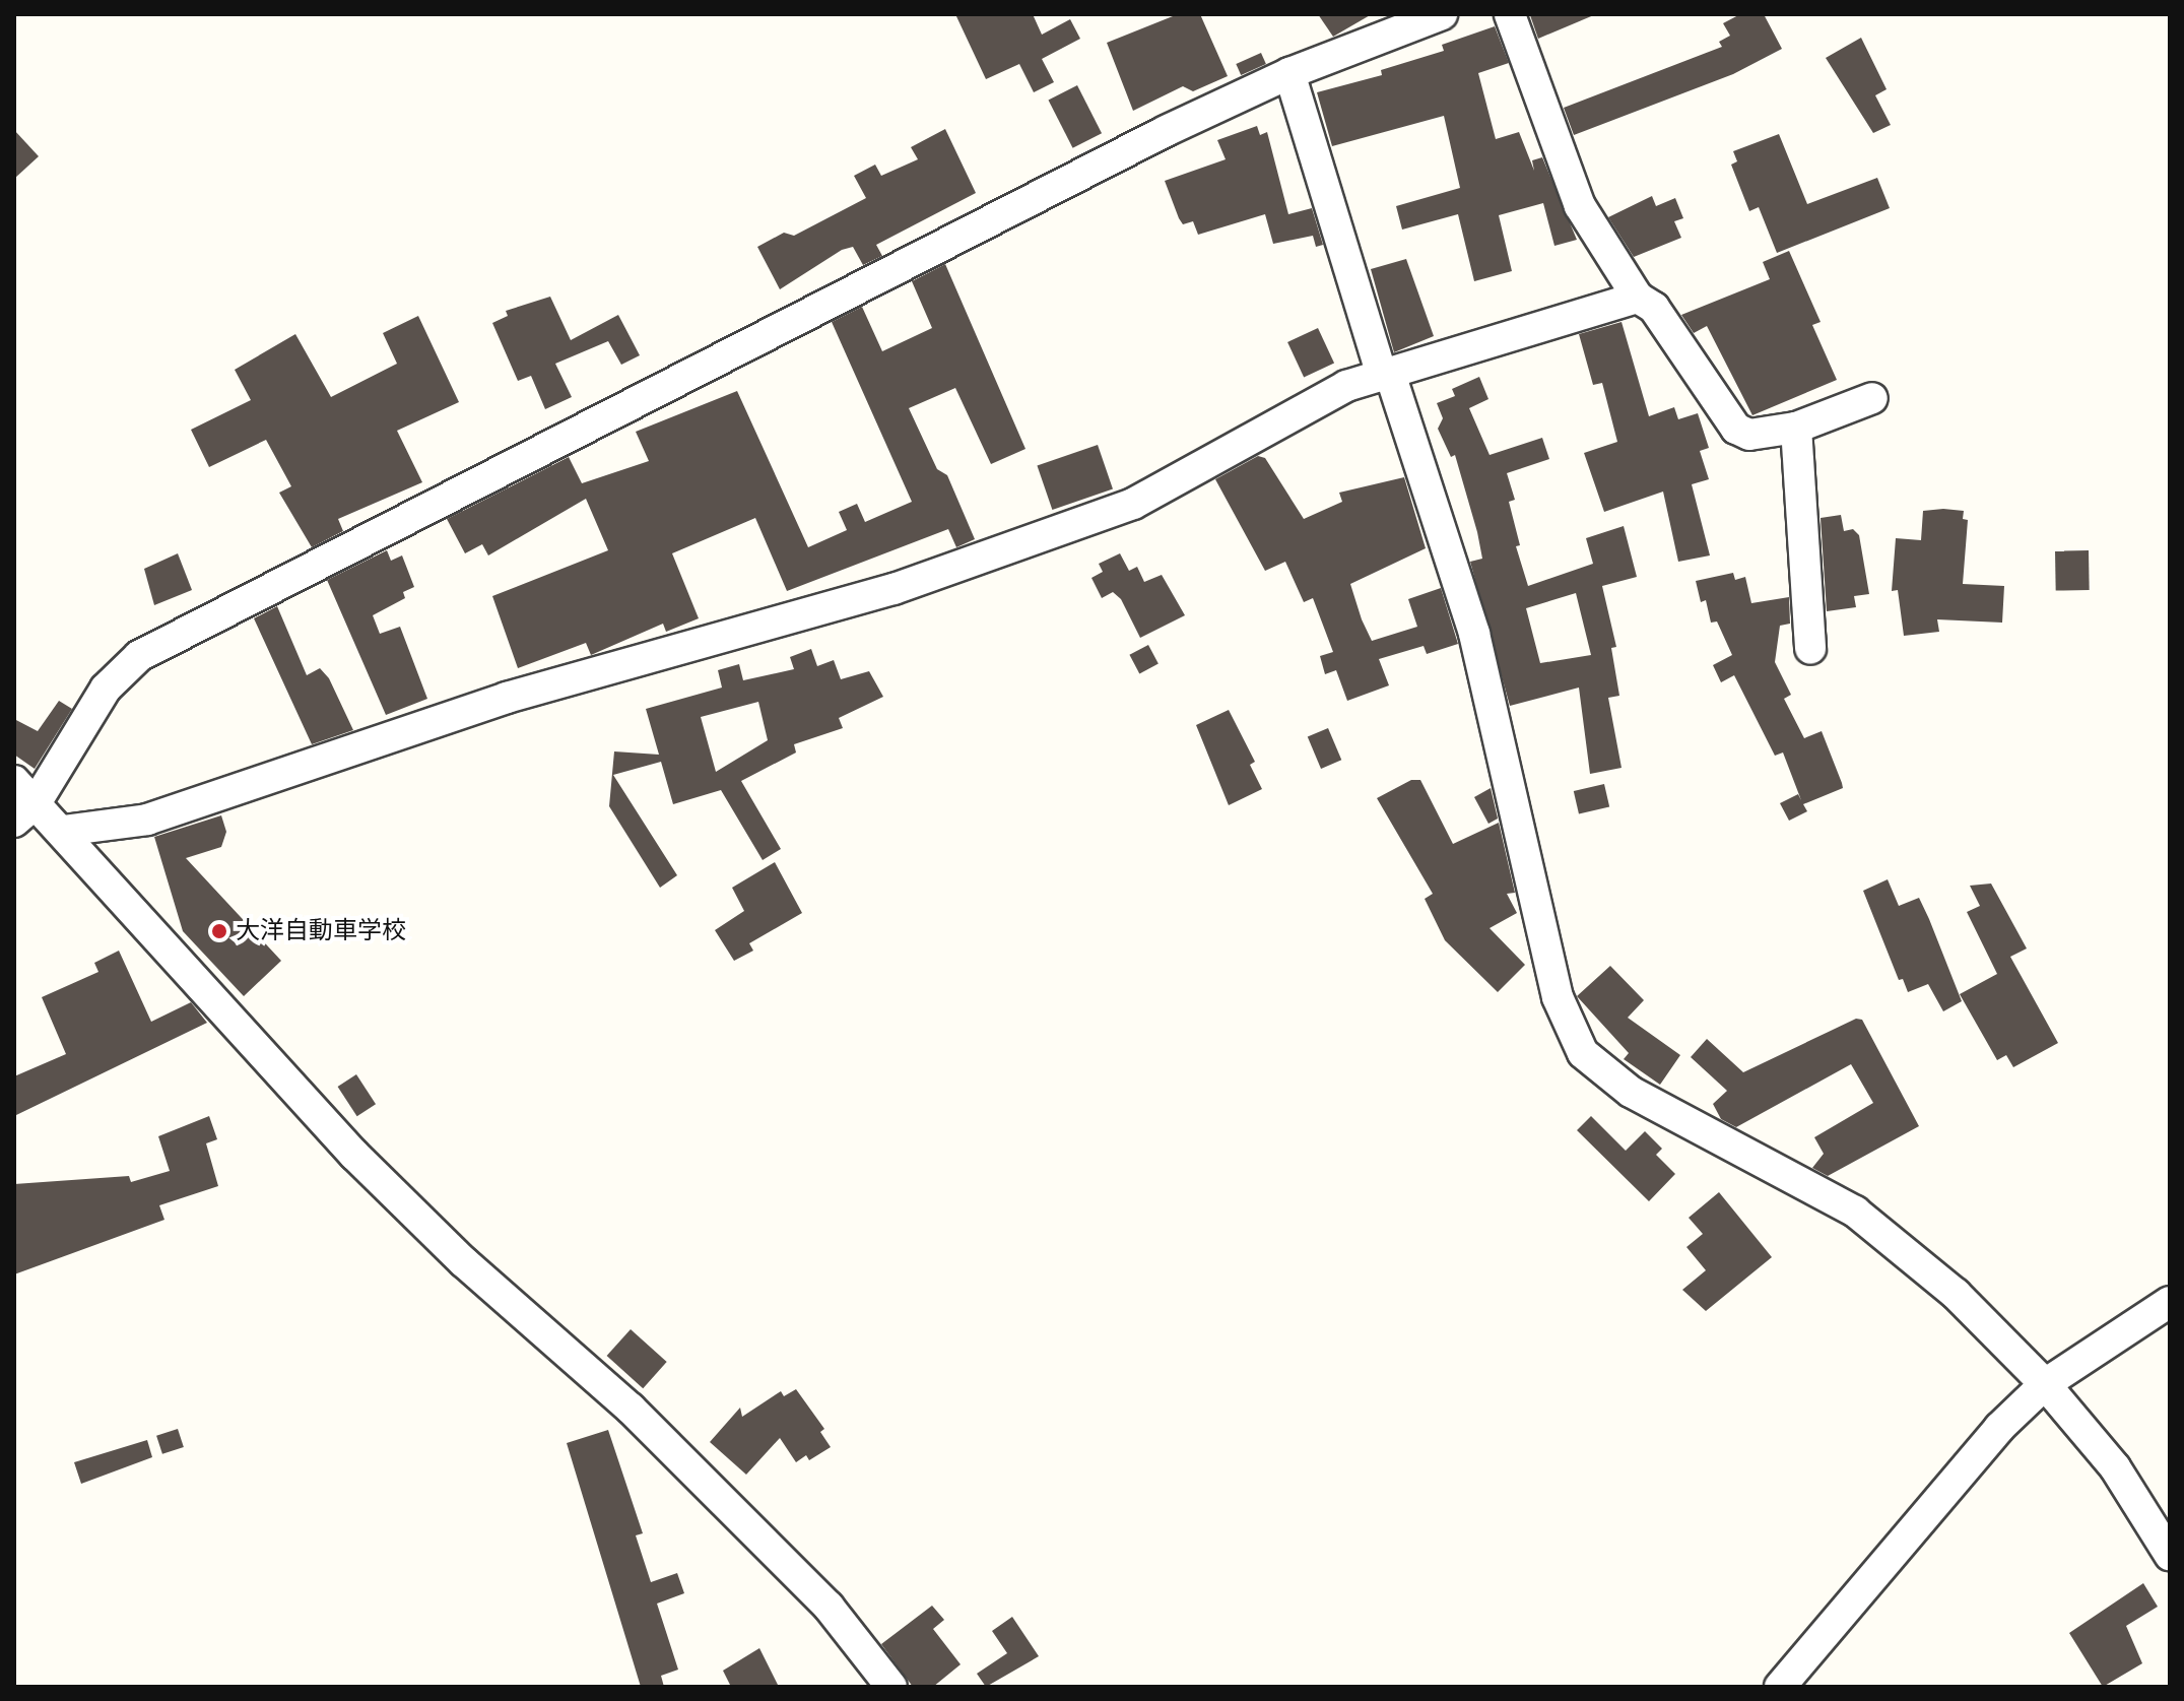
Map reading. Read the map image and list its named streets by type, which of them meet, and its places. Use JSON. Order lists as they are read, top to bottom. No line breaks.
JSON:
{"places":["大洋自動車学校"]}
